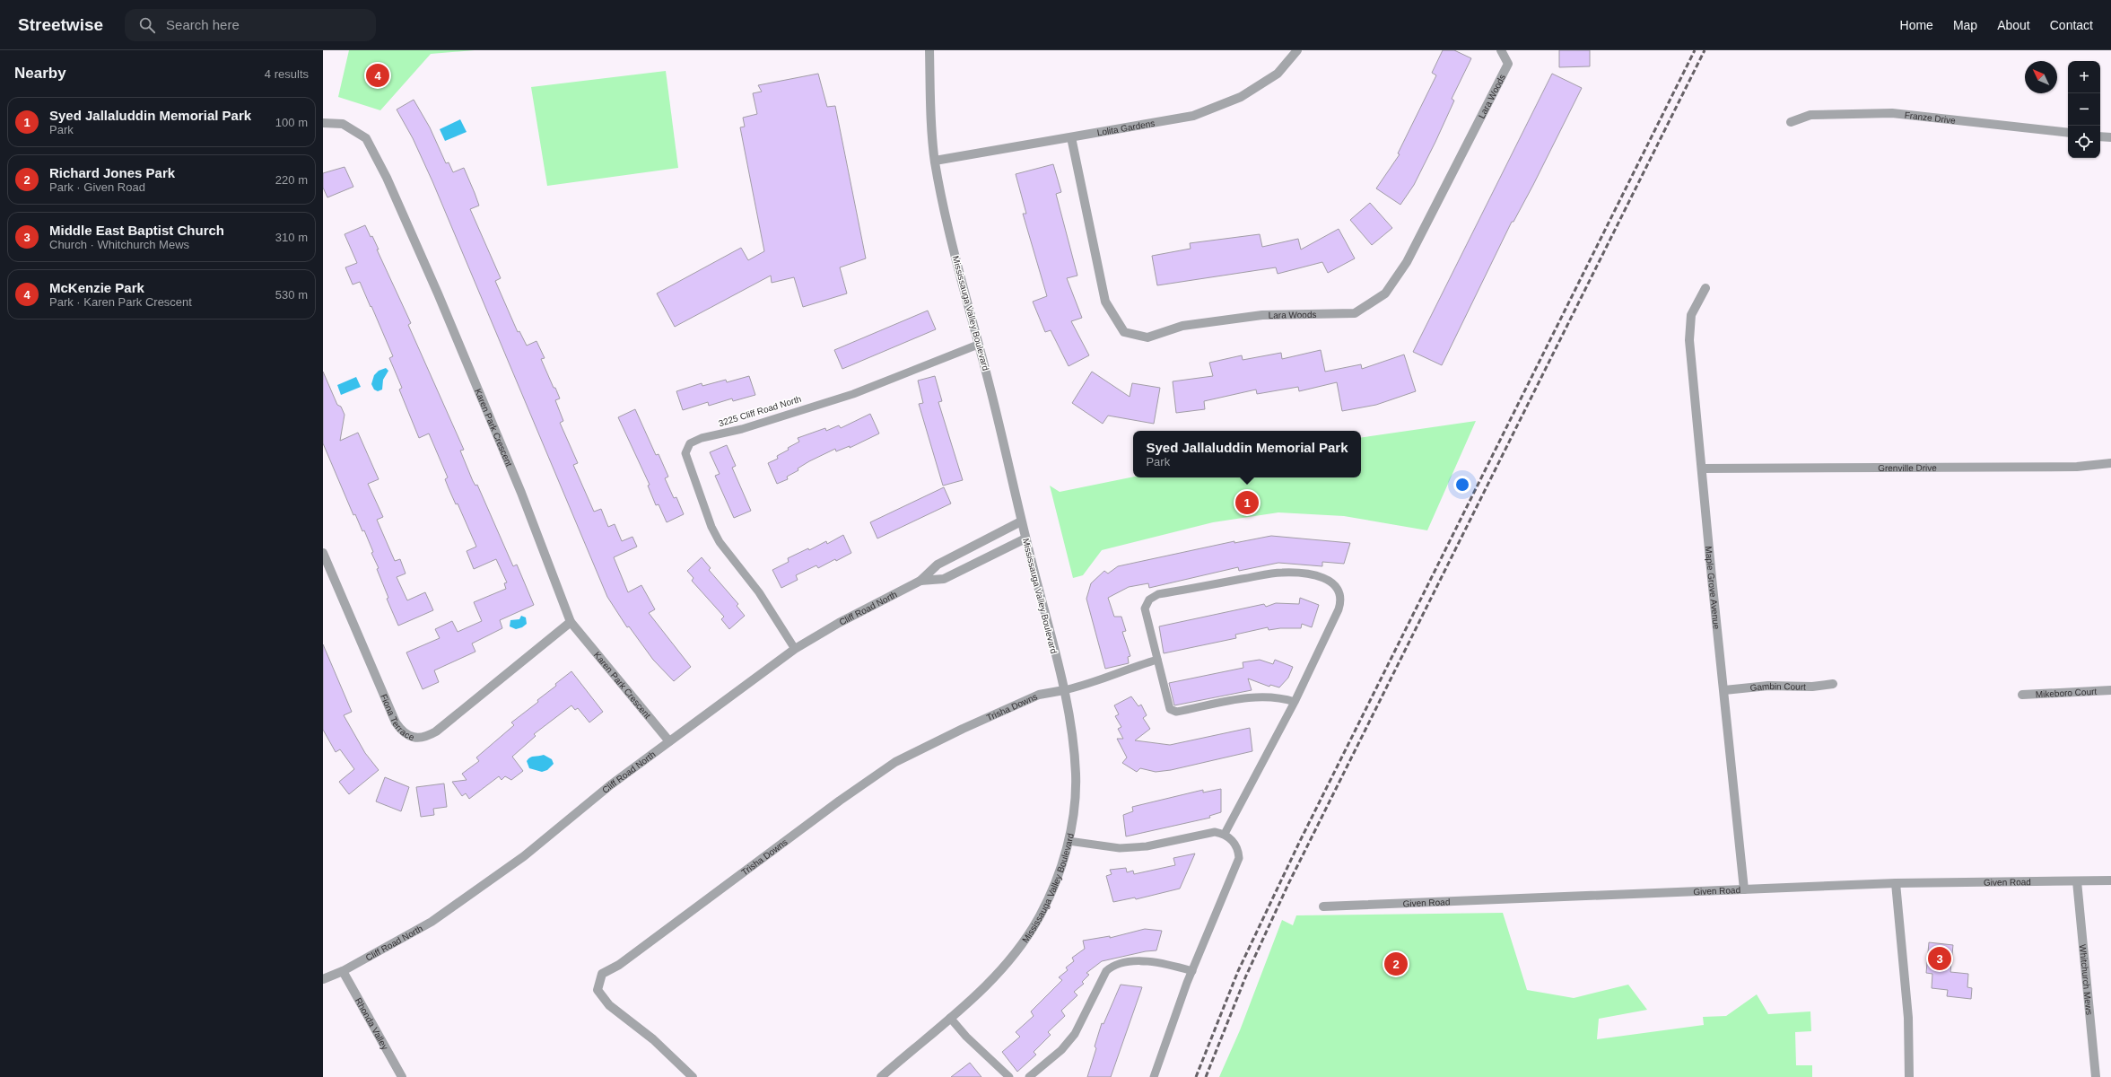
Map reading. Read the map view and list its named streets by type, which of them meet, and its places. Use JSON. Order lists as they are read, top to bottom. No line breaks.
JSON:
{"streets":{"street":["Lara Woods","Franze Drive","Lolita Gardens","Mississauga Valley Boulevard","Karen Park Crescent","Grenville Drive","Maple Grove Avenue","Cliff Road North","Gambin Court","Mikeboro Court","Trisha Downs","Fiona Terrace","Given Road","Whitchurch Mews","Rhonda Valley"],"lane":["3225 Cliff Road North"]},"crossings":[["Lara Woods","Lolita Gardens"],["Lolita Gardens","Mississauga Valley Boulevard"],["Mississauga Valley Boulevard","3225 Cliff Road North"],["Mississauga Valley Boulevard","Cliff Road North"],["Mississauga Valley Boulevard","Trisha Downs"],["3225 Cliff Road North","Cliff Road North"],["Karen Park Crescent","Cliff Road North"],["Karen Park Crescent","Fiona Terrace"],["Grenville Drive","Maple Grove Avenue"],["Maple Grove Avenue","Gambin Court"],["Maple Grove Avenue","Given Road"],["Cliff Road North","Rhonda Valley"],["Given Road","Whitchurch Mews"]],"north":"top left","page":{"header":"Streetwise","search":"Search here","nav":["Home","Map","About","Contact"],"heading":["Nearby","4 results"],"map_buttons":["+","−"],"pins":["4","1","3","2"],"list":[{"mark":"1","name":"Syed Jallaluddin Memorial Park","note":"Park","value":"100 m"},{"mark":"2","name":"Richard Jones Park","note":"Park · Given Road","value":"220 m"},{"mark":"3","name":"Middle East Baptist Church","note":"Church · Whitchurch Mews","value":"310 m"},{"mark":"4","name":"McKenzie Park","note":"Park · Karen Park Crescent","value":"530 m"}],"popup":["Syed Jallaluddin Memorial Park","Park"]}}
